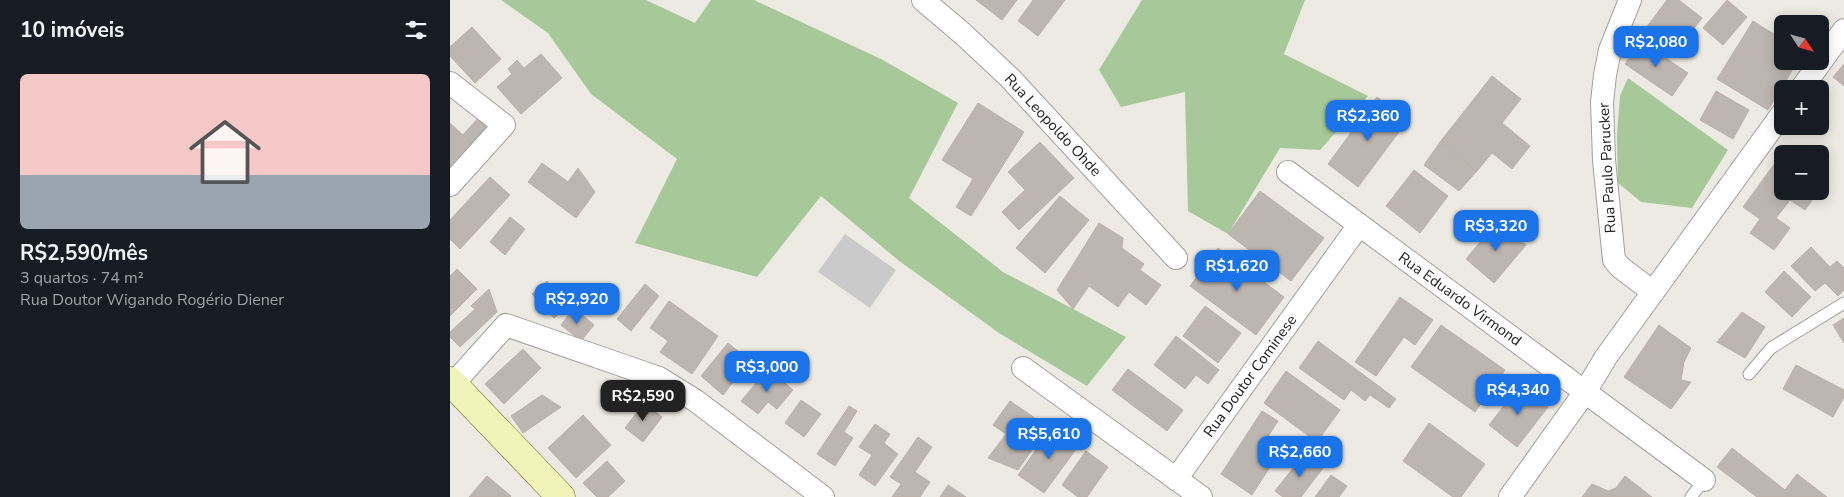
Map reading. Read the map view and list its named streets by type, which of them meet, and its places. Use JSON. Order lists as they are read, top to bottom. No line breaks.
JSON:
{"streets":{"street":["Rua Leopoldo Ohde","Rua Paulo Parucker","Rua Eduardo Virmond","Rua Doutor Cominese"]},"crossings":[["Rua Eduardo Virmond","Rua Doutor Cominese"]],"north":"bottom right","page":{"heading":"10 imóveis","map_buttons":["+","−"],"price":["R$2,080","R$2,360","R$3,320","R$1,620","R$2,920","R$3,000","R$4,340","R$2,590","R$5,610","R$2,660"],"list":[{"name":"R$2,590/mês","note":"3 quartos · 74 m² · Rua Doutor Wigando Rogério Diener"}]}}
